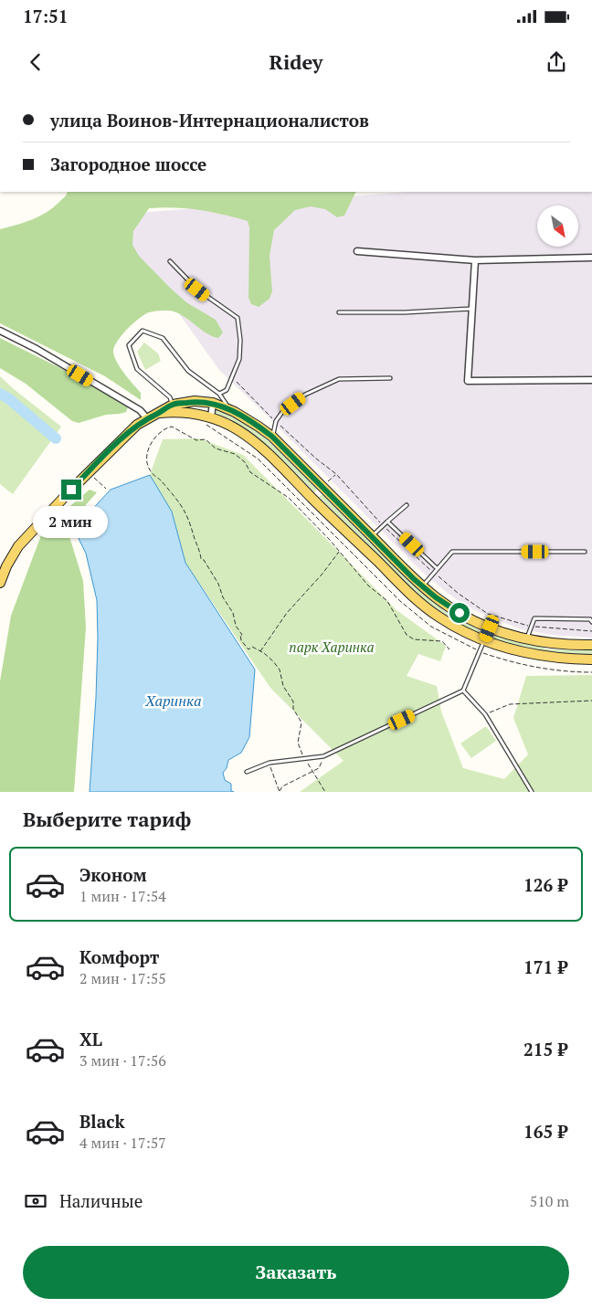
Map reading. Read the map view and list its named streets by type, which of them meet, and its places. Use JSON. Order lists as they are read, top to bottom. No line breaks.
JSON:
{"water":["Харинка"],"parks":["парк Харинка"],"north":"bottom right","page":{"status":"17:51","header":"Ridey","banner":["улица Воинов-Интернационалистов","Загородное шоссе"],"bubble":"2 мин","heading":"Выберите тариф","list":[{"name":"Эконом","note":"1 мин · 17:54","value":"126 ₽"},{"name":"Комфорт","note":"2 мин · 17:55","value":"171 ₽"},{"name":"XL","note":"3 мин · 17:56","value":"215 ₽"},{"name":"Black","note":"4 мин · 17:57","value":"165 ₽"}],"pay":["Наличные","510 m"],"buttons":"Заказать"}}
